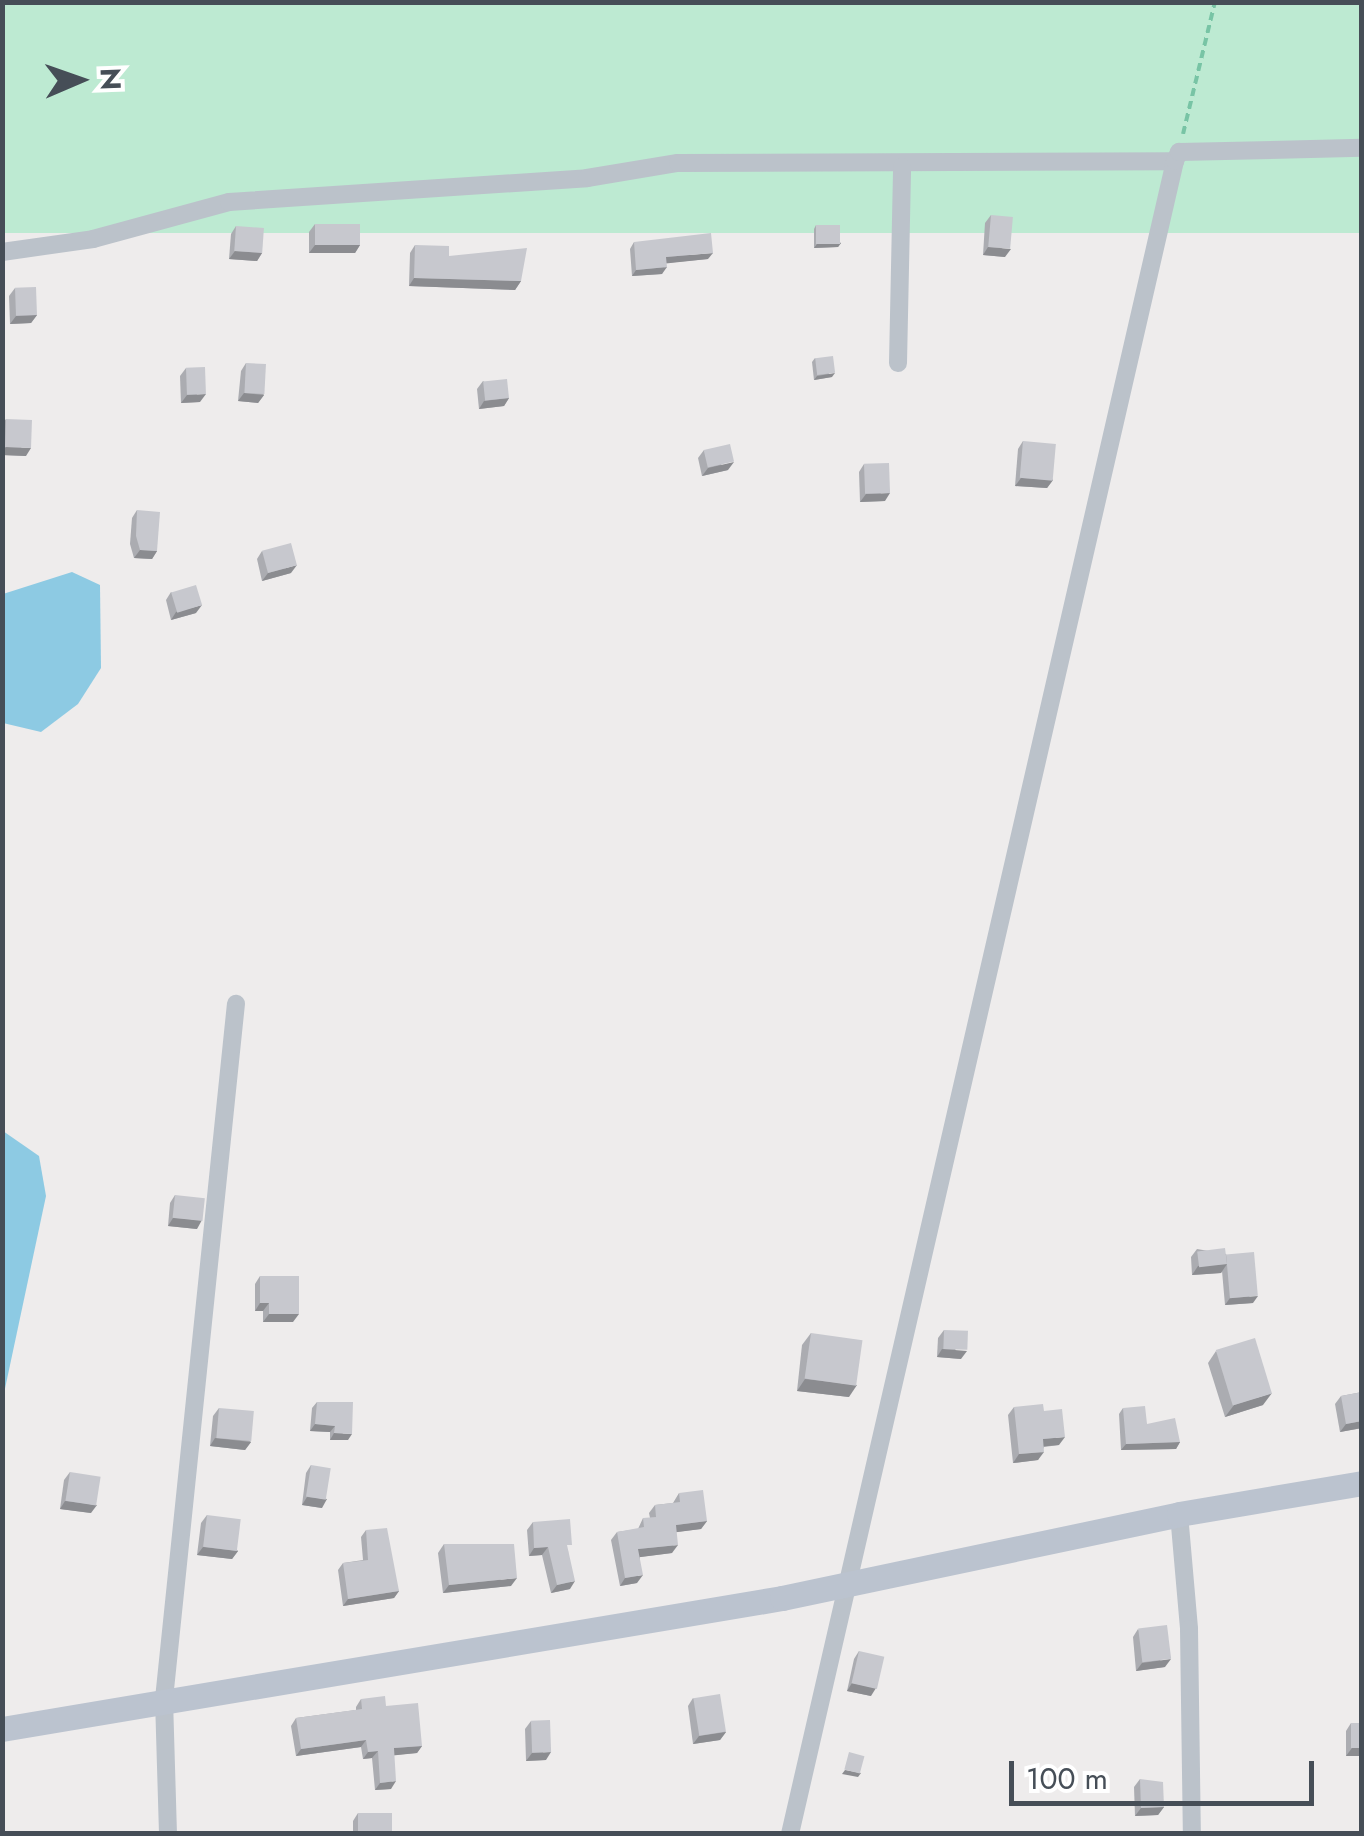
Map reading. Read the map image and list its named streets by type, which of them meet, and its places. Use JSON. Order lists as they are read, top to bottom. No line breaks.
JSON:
{"scale_bar":"100 m","north":"right"}
